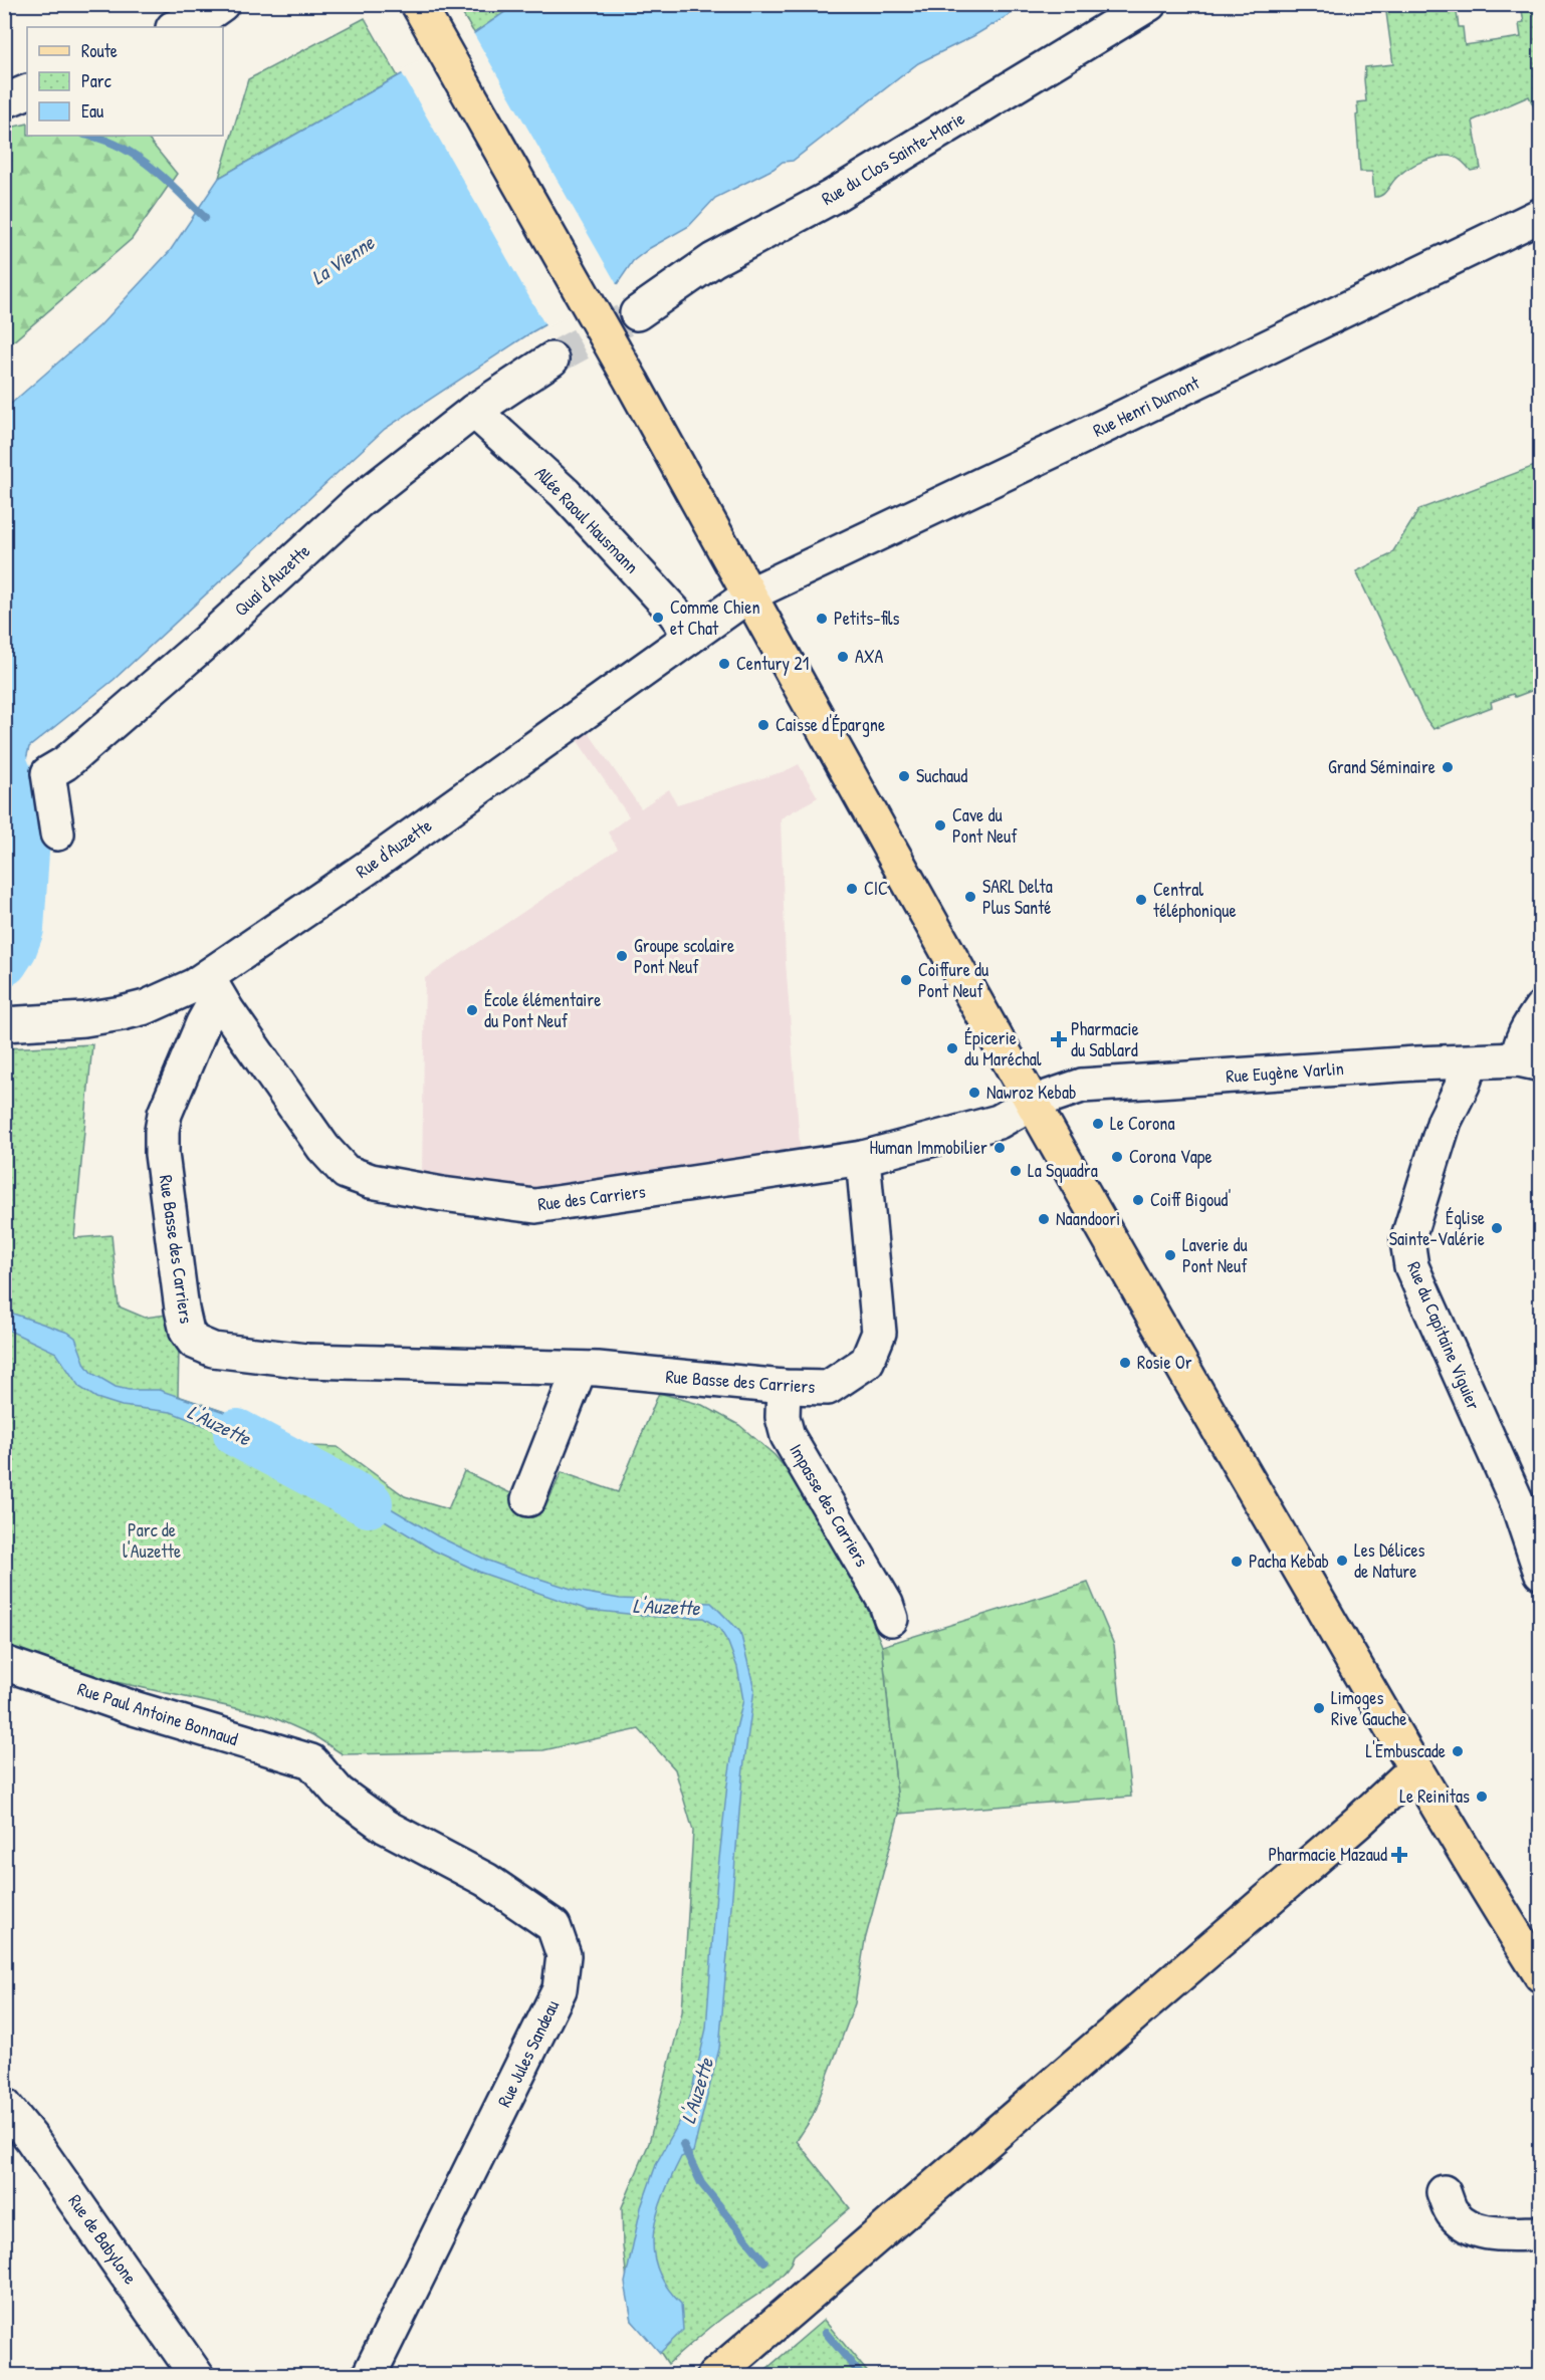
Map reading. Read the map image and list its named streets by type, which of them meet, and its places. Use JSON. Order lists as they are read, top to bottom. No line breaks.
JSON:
{"streets":{"street":["Rue du Clos Sainte-Marie","Rue Henri Dumont","Allée Raoul Hausmann","Quai d'Auzette","Rue d'Auzette","Rue Eugène Varlin","Rue des Carriers","Rue Basse des Carriers","Rue du Capitaine Viguier","Impasse des Carriers","Rue Paul Antoine Bonnaud","Rue Jules Sandeau","Rue de Babylone"]},"crossings":[["Rue Henri Dumont","Rue d'Auzette"],["Allée Raoul Hausmann","Quai d'Auzette"],["Allée Raoul Hausmann","Rue d'Auzette"],["Rue d'Auzette","Rue des Carriers"],["Rue d'Auzette","Rue Basse des Carriers"],["Rue Eugène Varlin","Rue des Carriers"],["Rue Eugène Varlin","Rue du Capitaine Viguier"],["Rue des Carriers","Rue Basse des Carriers"],["Rue Basse des Carriers","Impasse des Carriers"],["Rue Paul Antoine Bonnaud","Rue Jules Sandeau"]],"water":["La Vienne","L'Auzette"],"parks":["Parc de l'Auzette"],"places":{"other":["Comme Chien et Chat","Petits-fils","AXA","Century 21","Caisse d'Épargne","Grand Séminaire","Suchaud","Cave du Pont Neuf","CIC","SARL Delta Plus Santé","Central téléphonique","Groupe scolaire Pont Neuf","Coiffure du Pont Neuf","École élémentaire du Pont Neuf","Épicerie du Maréchal","Nawroz Kebab","Le Corona","Human Immobilier","Corona Vape","La Squadra","Coiff Bigoud'","Naandoori","Église Sainte-Valérie","Laverie du Pont Neuf","Rosie Or","Les Délices de Nature","Pacha Kebab","Limoges Rive Gauche","L'Embuscade","Le Reinitas"],"health":["Pharmacie du Sablard","Pharmacie Mazaud"]},"legend":["Route","Parc","Eau"]}
